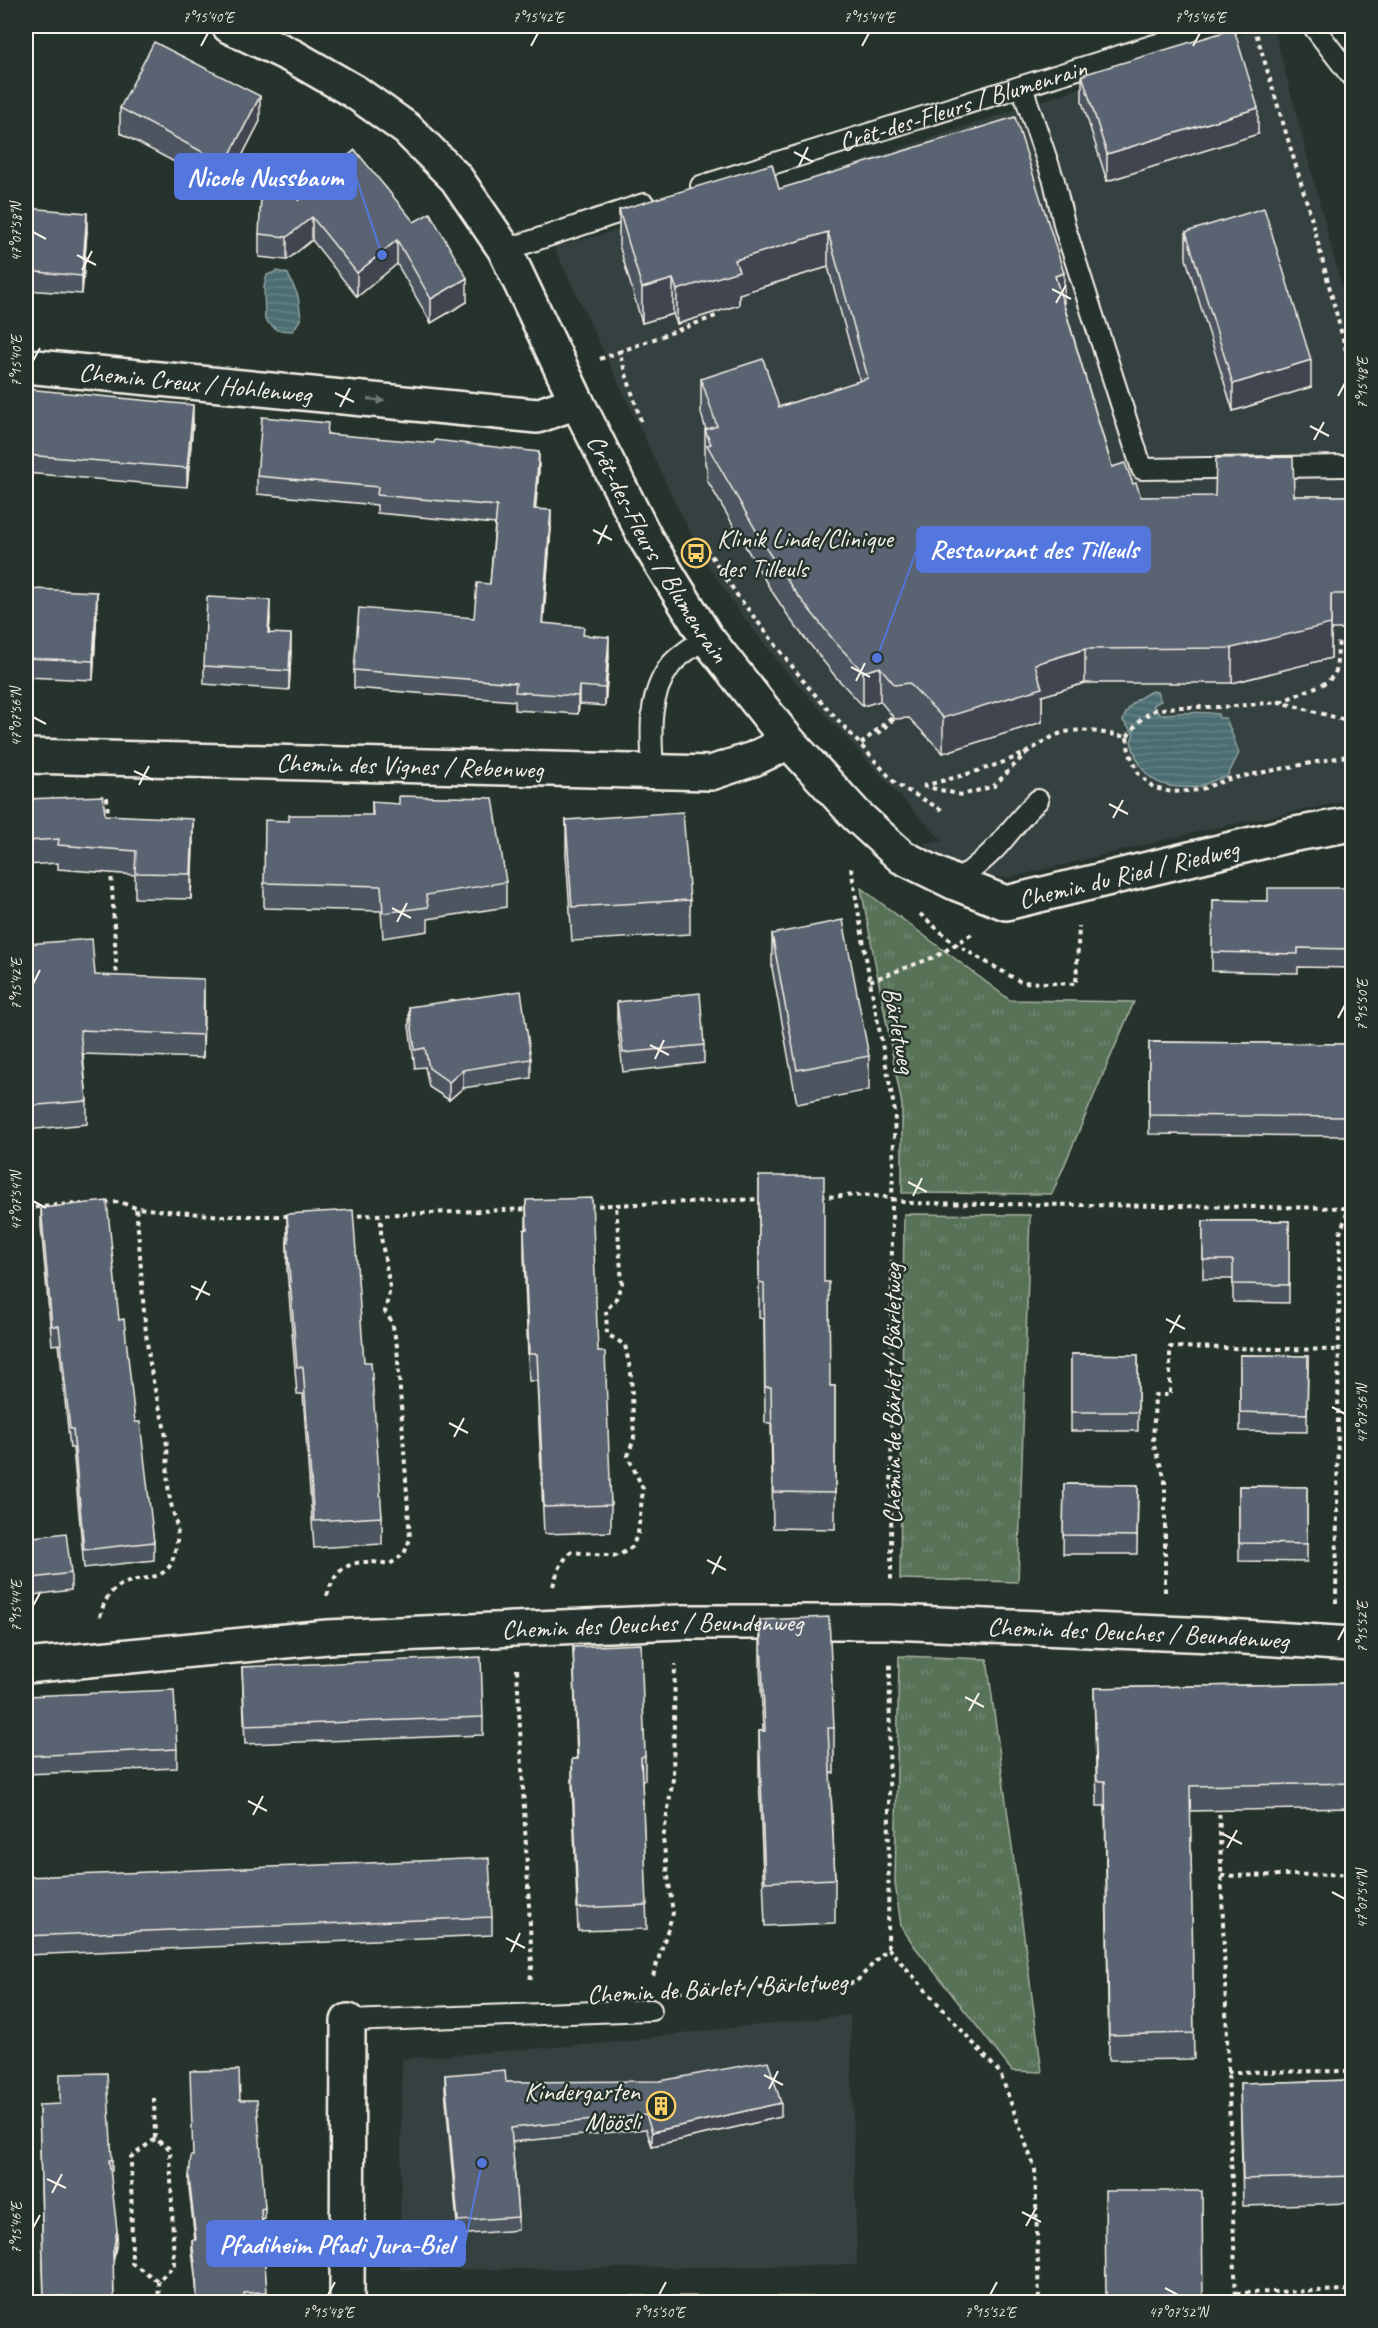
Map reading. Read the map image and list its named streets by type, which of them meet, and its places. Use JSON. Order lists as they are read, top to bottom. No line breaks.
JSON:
{"streets":{"street":["Crêt-des-Fleurs / Blumenrain","Chemin Creux / Hohlenweg","Chemin des Vignes / Rebenweg","Chemin du Ried / Riedweg","Chemin de Bärlet / Bärletweg","Chemin des Oeuches / Beundenweg"],"path":["Bärletweg"]},"crossings":[["Crêt-des-Fleurs / Blumenrain","Chemin Creux / Hohlenweg"],["Crêt-des-Fleurs / Blumenrain","Chemin des Vignes / Rebenweg"],["Crêt-des-Fleurs / Blumenrain","Chemin du Ried / Riedweg"],["Bärletweg","Chemin de Bärlet / Bärletweg"]],"one_way":["Chemin Creux / Hohlenweg"],"places":{"other":["Nicole Nussbaum","Restaurant des Tilleuls","Pfadiheim Pfadi Jura-Biel"],"bus stop":["Klinik Linde/Clinique des Tilleuls"],"building":["Kindergarten Möösli"]},"coordinates":["7°15'40\"E","7°15'42\"E","7°15'44\"E","7°15'46\"E","47°07'58\"N","7°15'48\"E","47°07'56\"N","7°15'50\"E","47°07'54\"N","7°15'52\"E","47°07'52\"N"]}
